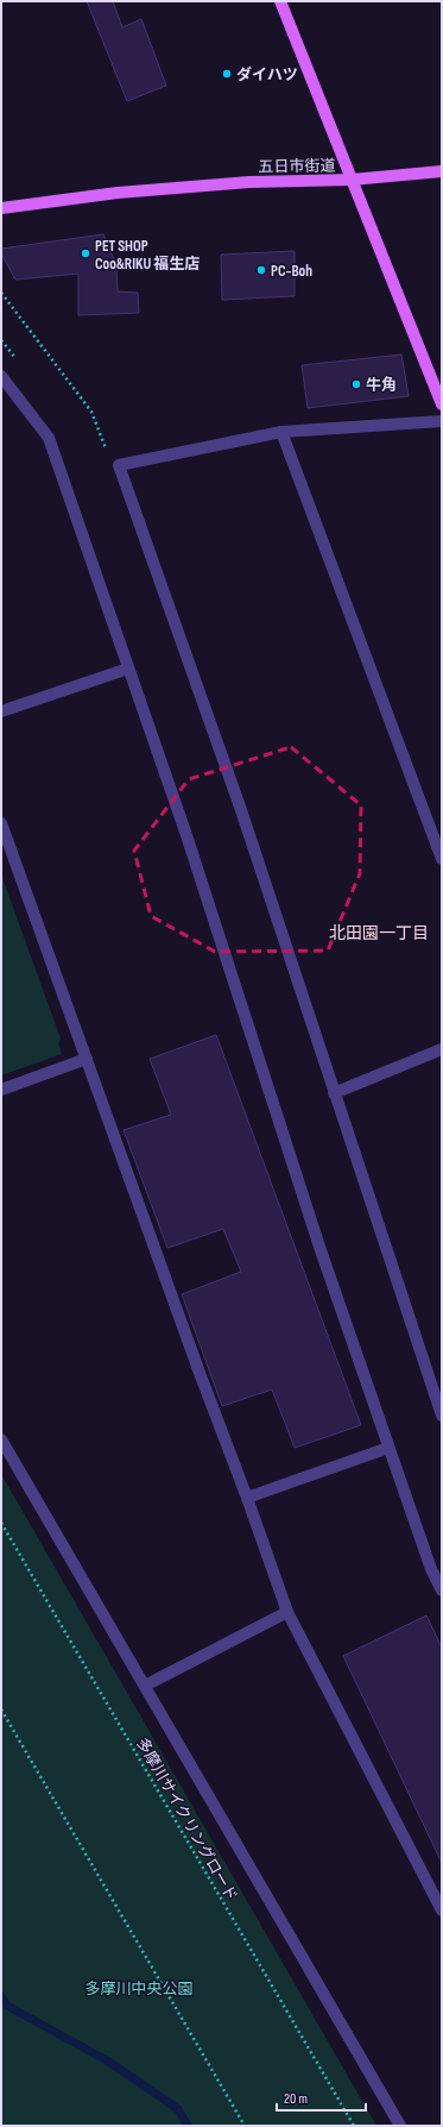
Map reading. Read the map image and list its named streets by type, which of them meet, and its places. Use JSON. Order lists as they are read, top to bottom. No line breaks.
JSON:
{"streets":{"main road":["五日市街道"],"path":["多摩川サイクリングロード"]},"districts":["北田園一丁目"],"parks":["多摩川中央公園"],"places":["ダイハツ","PET SHOP Coo&RIKU 福生店","PC-Boh","牛角"],"scale_bar":"20 m"}
